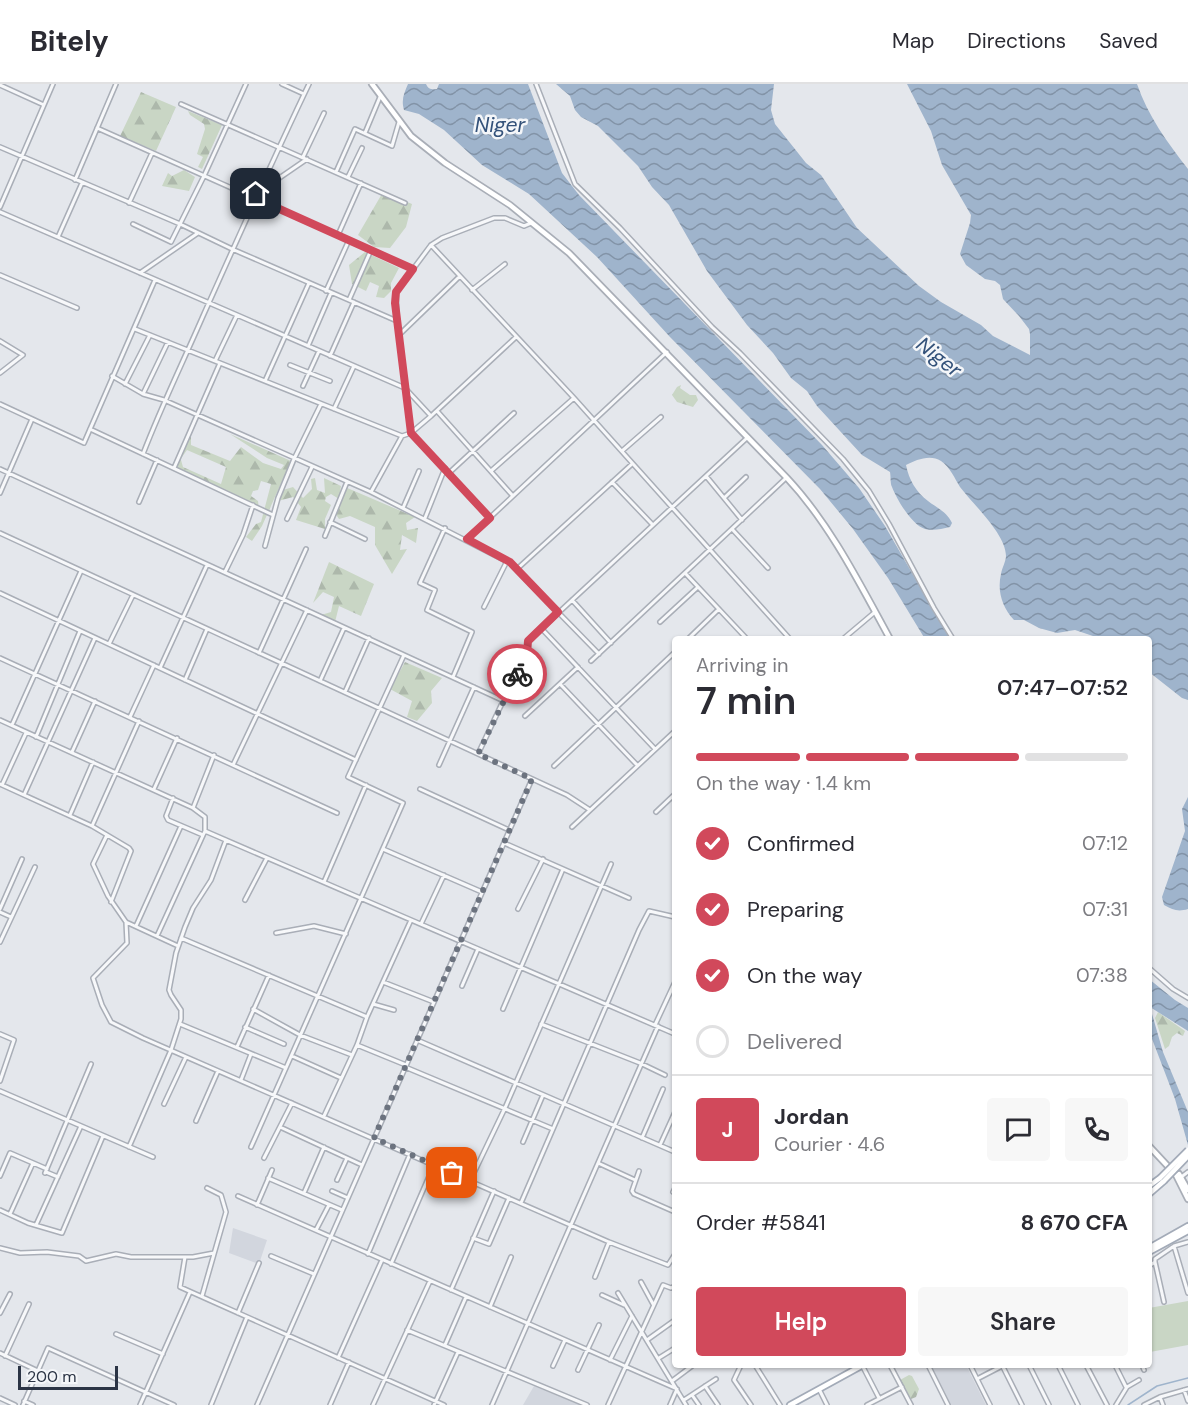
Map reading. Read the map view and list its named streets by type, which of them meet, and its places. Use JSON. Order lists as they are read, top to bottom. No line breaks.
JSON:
{"water":["Niger"],"scale_bar":"200 m","page":{"header":"Bitely","nav":["Map","Directions","Saved"],"heading":["7 min","Arriving in","07:47–07:52"],"panel":["Jordan","Courier · 4.6","Order #5841","8 670 CFA"],"bar":"On the way · 1.4 km","list":[["Confirmed","07:12"],["Preparing","07:31"],["On the way","07:38"],"Delivered"],"round":"J","buttons":["Help","Share"],"scale":"200 m"}}
